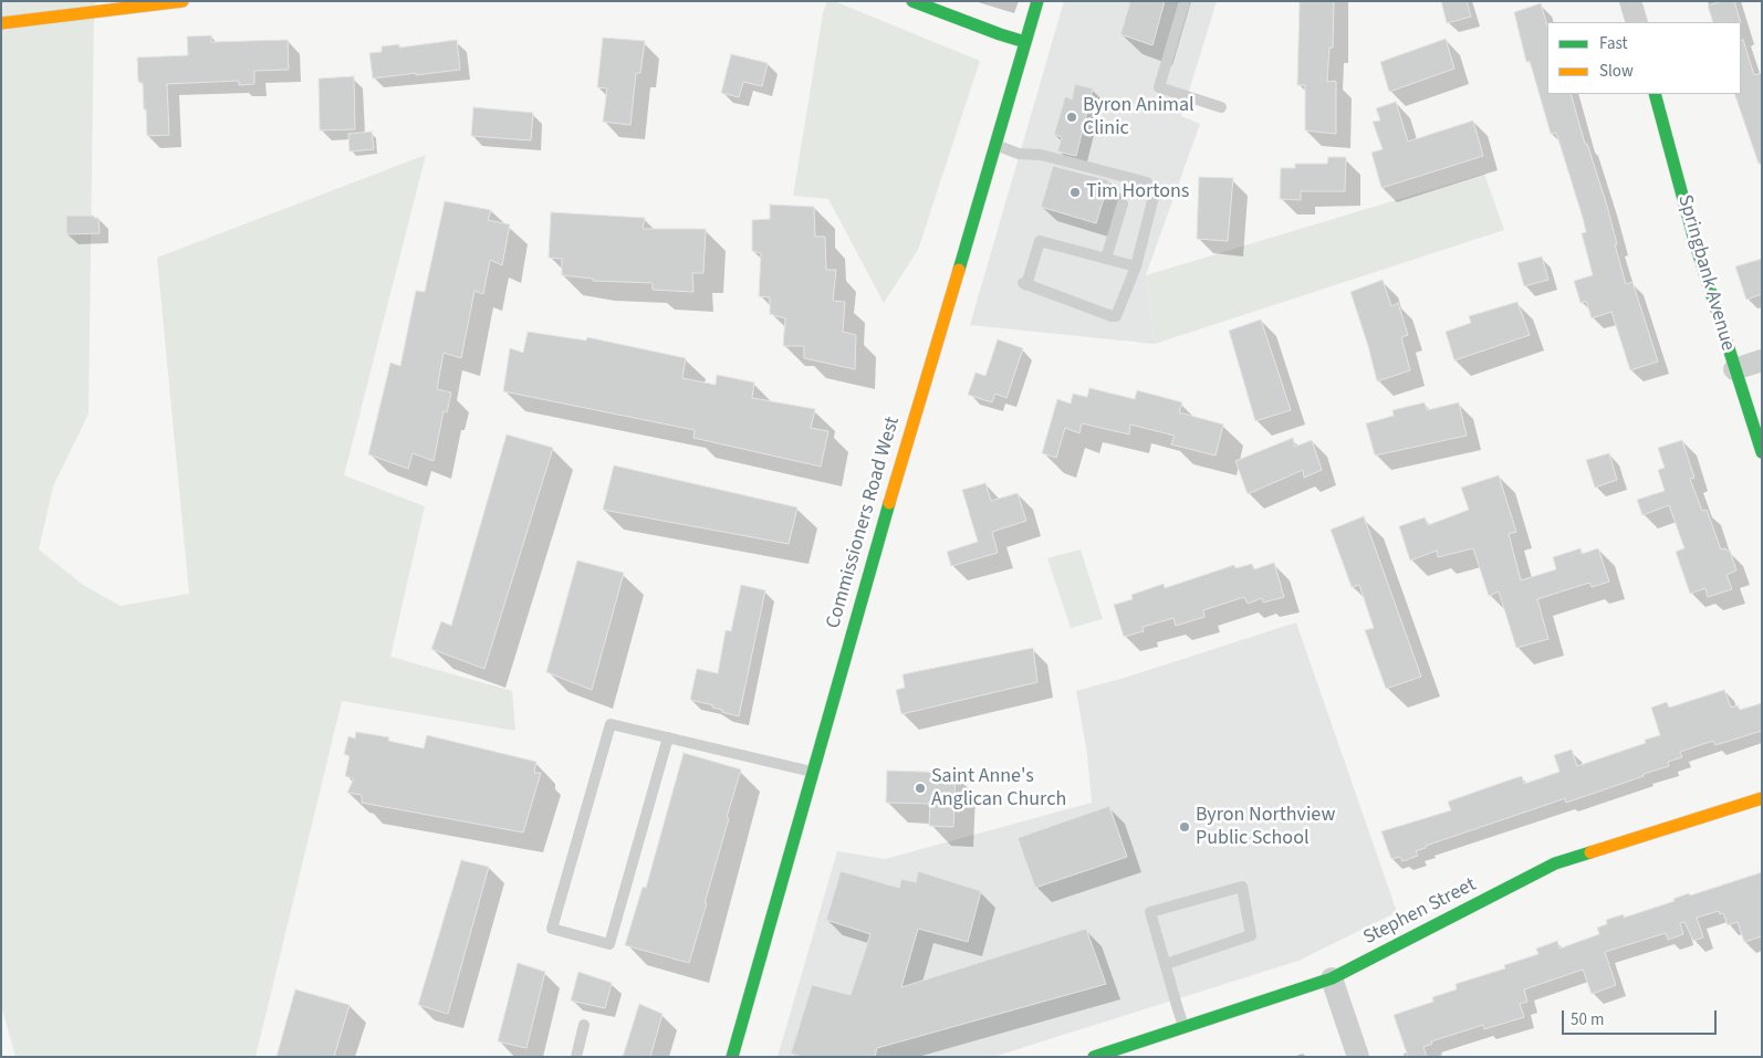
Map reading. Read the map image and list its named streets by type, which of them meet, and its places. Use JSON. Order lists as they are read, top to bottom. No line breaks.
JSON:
{"streets":{"street":["Springbank Avenue","Commissioners Road West","Stephen Street"]},"places":["Byron Animal Clinic","Tim Hortons","Saint Anne's Anglican Church","Byron Northview Public School"],"legend":["Fast","Slow"],"scale_bar":"50 m"}
